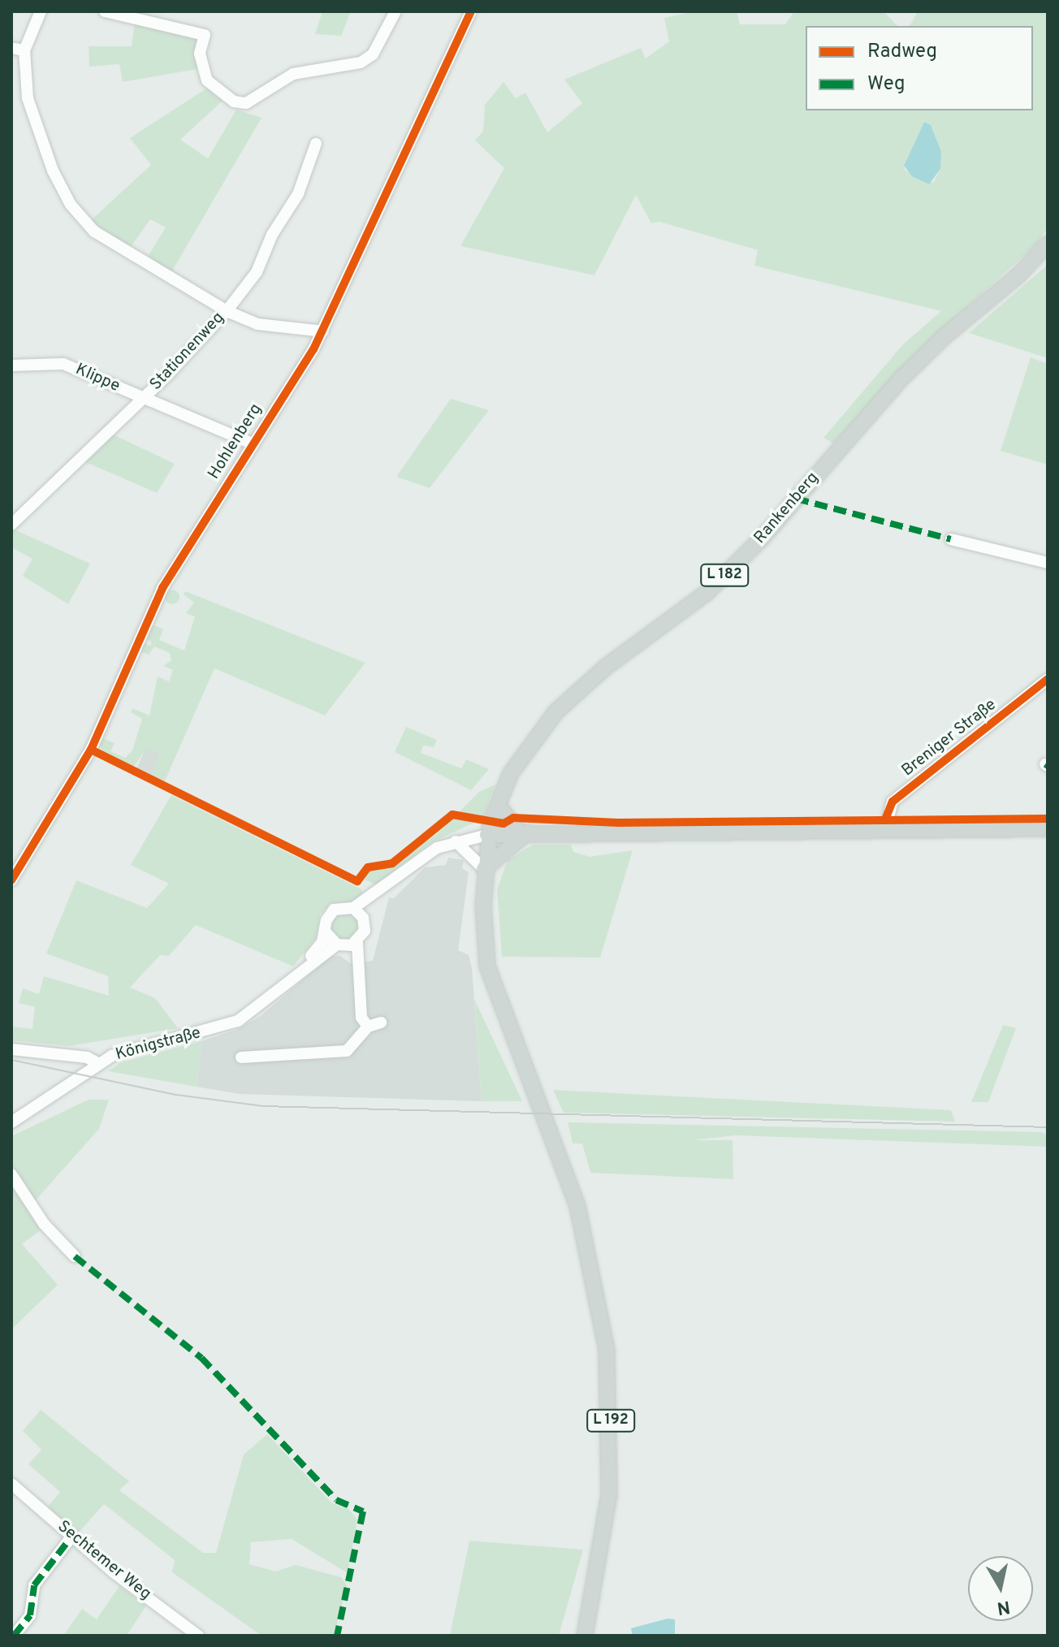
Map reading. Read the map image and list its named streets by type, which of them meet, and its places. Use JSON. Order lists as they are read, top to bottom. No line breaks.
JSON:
{"streets":{"main road":["Rankenberg","L 182","L 192"],"street":["Stationenweg","Klippe","Hohlenberg","Breniger Straße","Königstraße","Sechtemer Weg"]},"crossings":[["Stationenweg","Klippe"],["Klippe","Hohlenberg"],["Rankenberg","Königstraße"],["Rankenberg","L 192"],["Königstraße","L 192"]],"legend":["Radweg","Weg"],"north":"bottom"}
